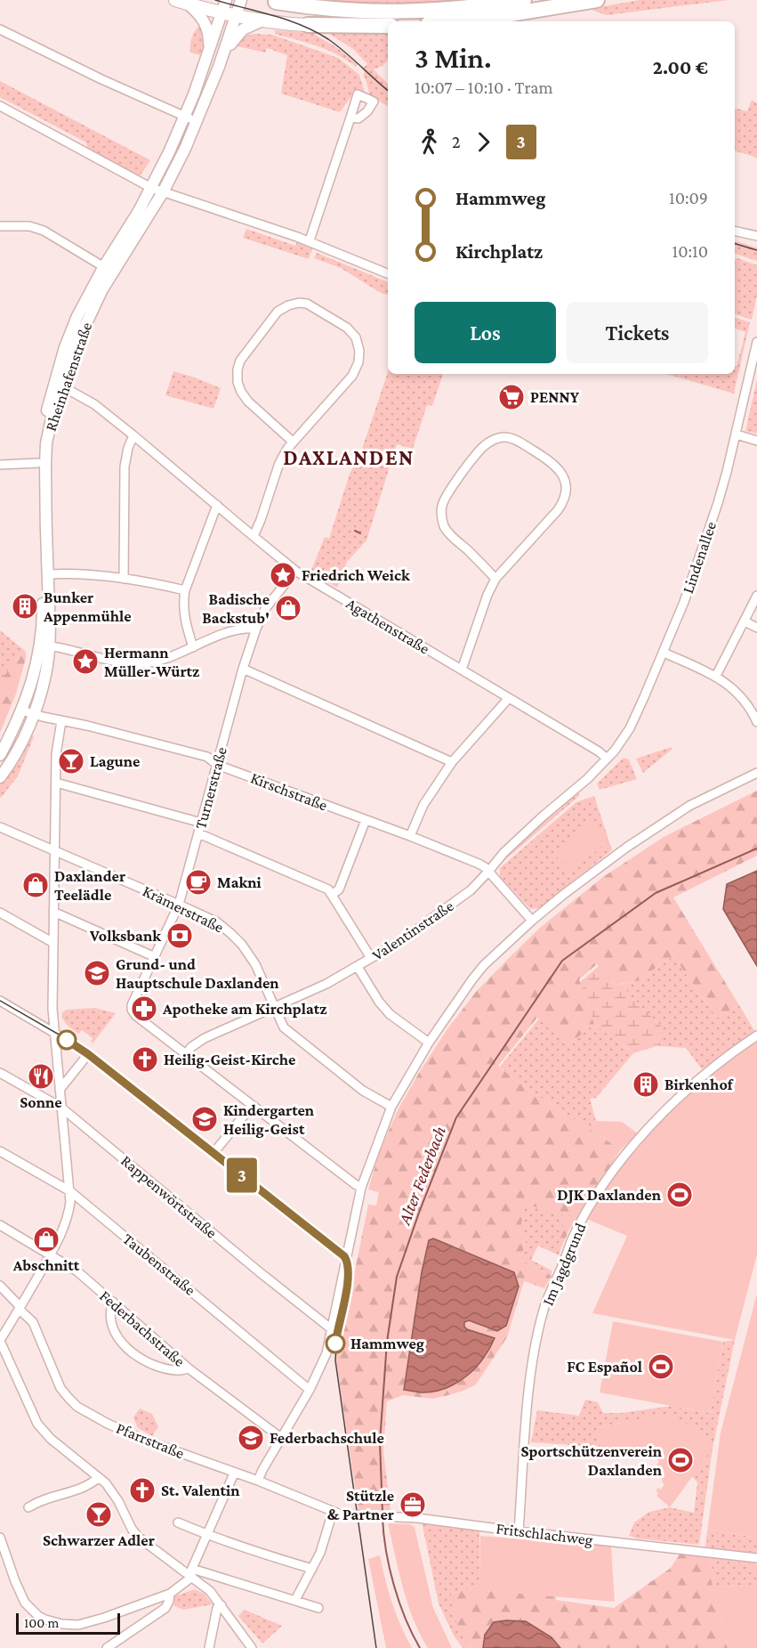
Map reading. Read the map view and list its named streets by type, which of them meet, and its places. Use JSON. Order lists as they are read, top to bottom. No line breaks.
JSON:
{"streets":{"main road":["Rheinhafenstraße"],"street":["Lindenallee","Agathenstraße","Turnerstraße","Kirschstraße","Krämerstraße","Valentinstraße","Rappenwörtstraße","Taubenstraße","Im Jagdgrund","Federbachstraße","Pfarrstraße","Fritschlachweg"]},"crossings":[["Rheinhafenstraße","Agathenstraße"],["Rheinhafenstraße","Kirschstraße"],["Lindenallee","Agathenstraße"],["Lindenallee","Valentinstraße"],["Agathenstraße","Turnerstraße"],["Agathenstraße","Valentinstraße"],["Turnerstraße","Kirschstraße"],["Turnerstraße","Krämerstraße"],["Turnerstraße","Valentinstraße"],["Kirschstraße","Valentinstraße"],["Krämerstraße","Valentinstraße"],["Im Jagdgrund","Fritschlachweg"],["Pfarrstraße","Fritschlachweg"]],"districts":["DAXLANDEN"],"water":["Alter Federbach"],"places":{"supermarket":["PENNY"],"place":["Friedrich Weick","Hermann Müller-Würtz"],"building":["Bunker Appenmühle","Birkenhof"],"shop":["Badische Backstub'","Daxlander Teelädle","Abschnitt"],"bar":["Lagune","Schwarzer Adler"],"cafe":["Makni"],"bank":["Volksbank"],"school or university":["Grund- und Hauptschule Daxlanden","Kindergarten Heilig-Geist","Federbachschule"],"pharmacy":["Apotheke am Kirchplatz"],"church":["Heilig-Geist-Kirche","St. Valentin"],"restaurant":["Sonne"],"sports":["DJK Daxlanden","FC Español","Sportschützenverein Daxlanden"],"other":["Hammweg"],"office":["Stützle & Partner"]},"lines":["tram line 3"],"scale_bar":"100 m","page":{"on_map":"3","heading":["3 Min.","10:07 – 10:10 · Tram","2.00 €"],"legs":["2","3"],"list":[{"name":"Hammweg","value":"10:09"},{"name":"Kirchplatz","value":"10:10"}],"buttons":["Los","Tickets"],"scale":"100 m"}}
